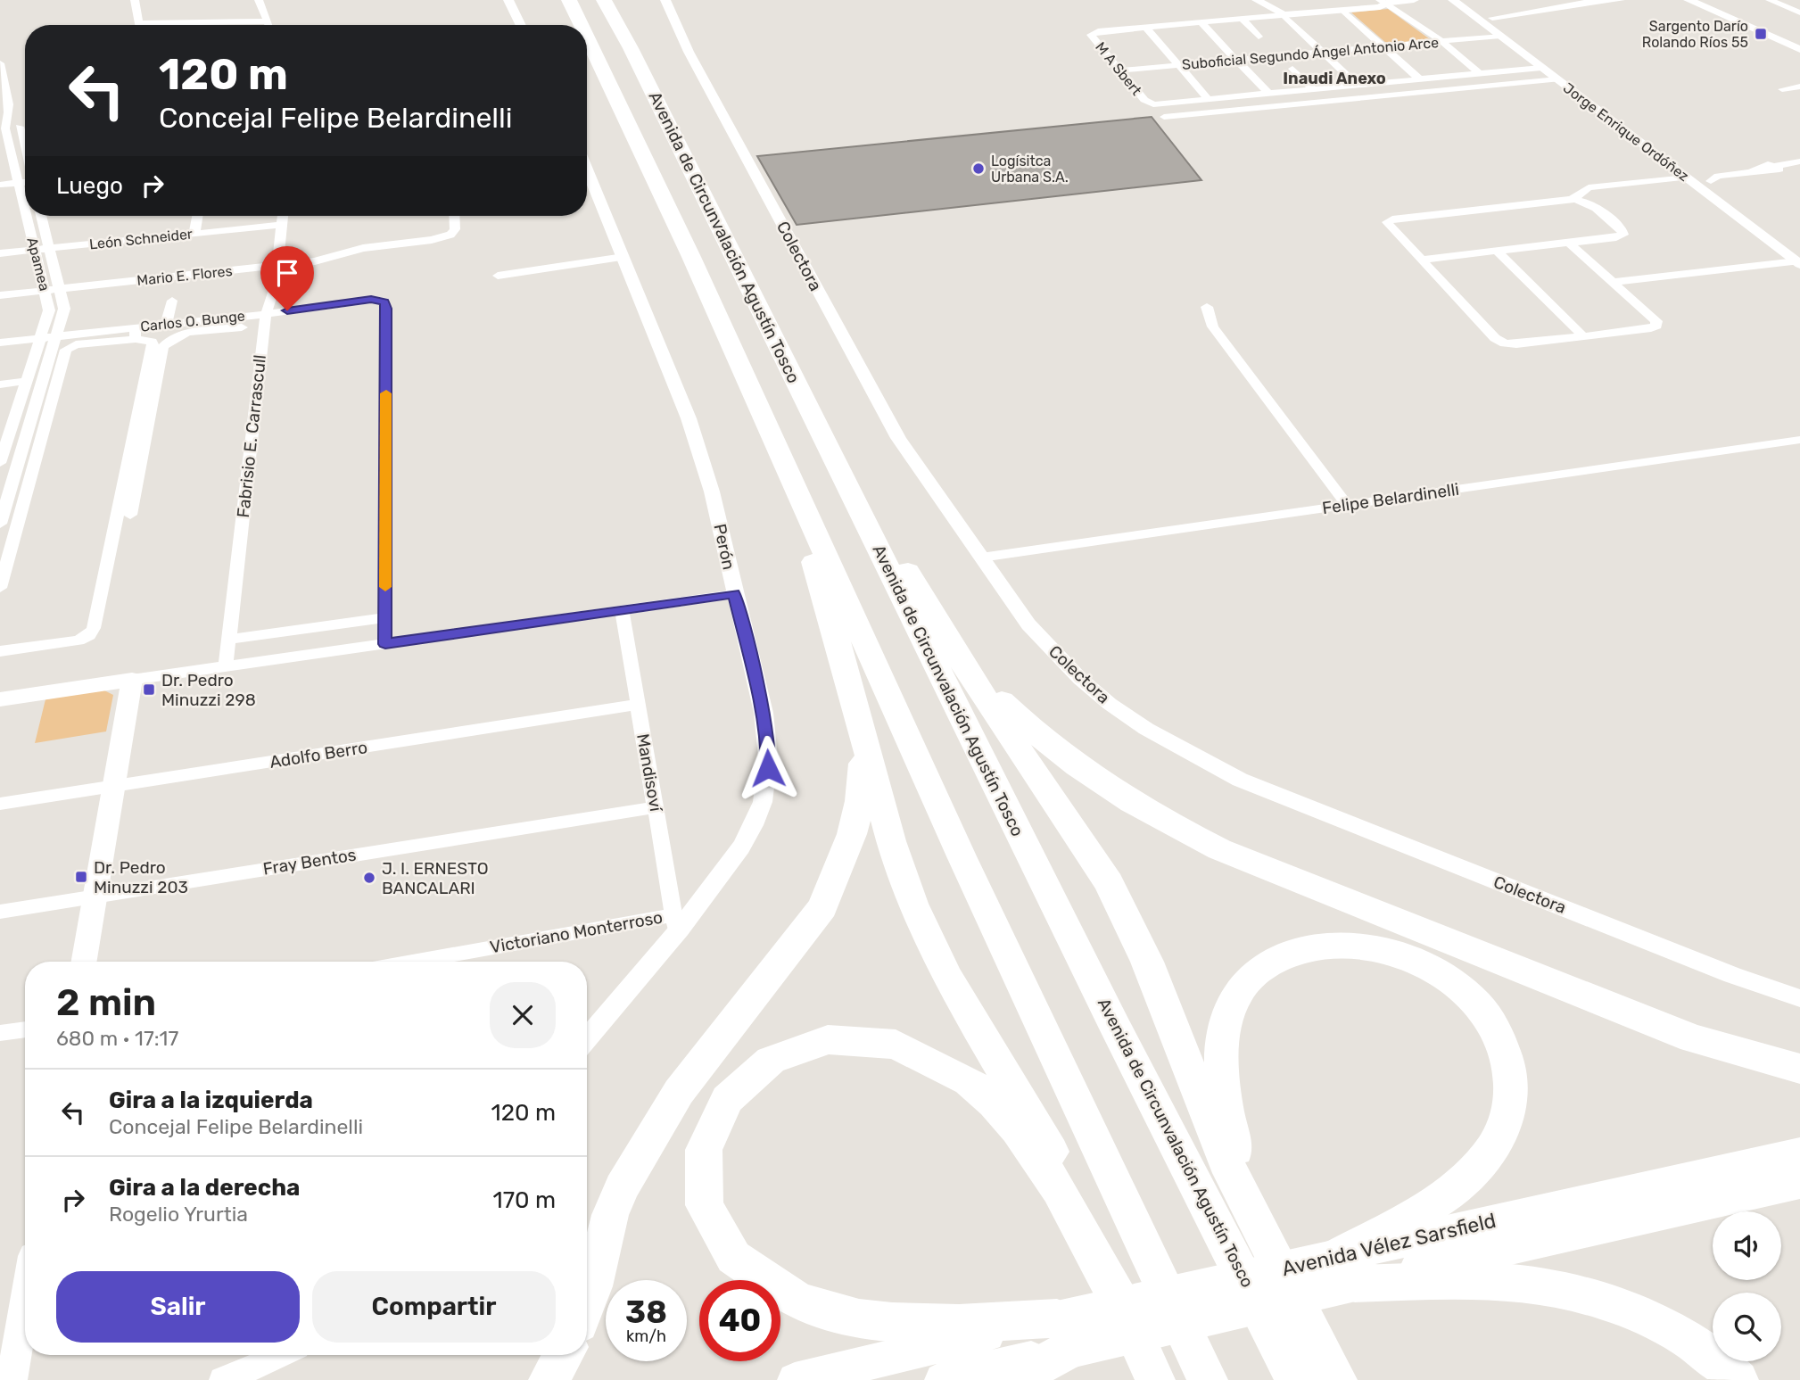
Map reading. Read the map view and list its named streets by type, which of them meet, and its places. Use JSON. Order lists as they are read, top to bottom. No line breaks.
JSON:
{"streets":{"highway":["Avenida de Circunvalación Agustín Tosco","Avenida Vélez Sarsfield"],"street":["Suboficial Segundo Ángel Antonio Arce","M A Sbert","Jorge Enrique Ordóñez","León Schneider","Colectora","Apamea","Mario E. Flores","Carlos O. Bunge","Fabrisio E. Carrascull","Felipe Belardinelli","Perón","Adolfo Berro","Mandisoví","Fray Bentos","Victoriano Monterroso"]},"crossings":[["Suboficial Segundo Ángel Antonio Arce","M A Sbert"],["Suboficial Segundo Ángel Antonio Arce","Jorge Enrique Ordóñez"],["León Schneider","Apamea"],["León Schneider","Fabrisio E. Carrascull"],["Colectora","Felipe Belardinelli"],["Apamea","Mario E. Flores"],["Apamea","Carlos O. Bunge"],["Mario E. Flores","Fabrisio E. Carrascull"],["Carlos O. Bunge","Fabrisio E. Carrascull"],["Perón","Mandisoví"],["Perón","Victoriano Monterroso"],["Adolfo Berro","Mandisoví"],["Mandisoví","Fray Bentos"],["Mandisoví","Victoriano Monterroso"]],"districts":["Inaudi Anexo"],"places":{"transit":["Sargento Darío Rolando Ríos 55","Dr. Pedro Minuzzi 298","Dr. Pedro Minuzzi 203"],"other":["Logísitca Urbana S.A.","J. I. ERNESTO BANCALARI"]},"page":{"turn":["120 m","Concejal Felipe Belardinelli"],"then":"Luego","heading":["2 min","680 m · 17:17"],"list":[{"name":"Gira a la izquierda","note":"Concejal Felipe Belardinelli","value":"120 m"},{"name":"Gira a la derecha","note":"Rogelio Yrurtia","value":"170 m"}],"buttons":["Salir","Compartir"],"speed":"38 km/h","limit":"40"}}
